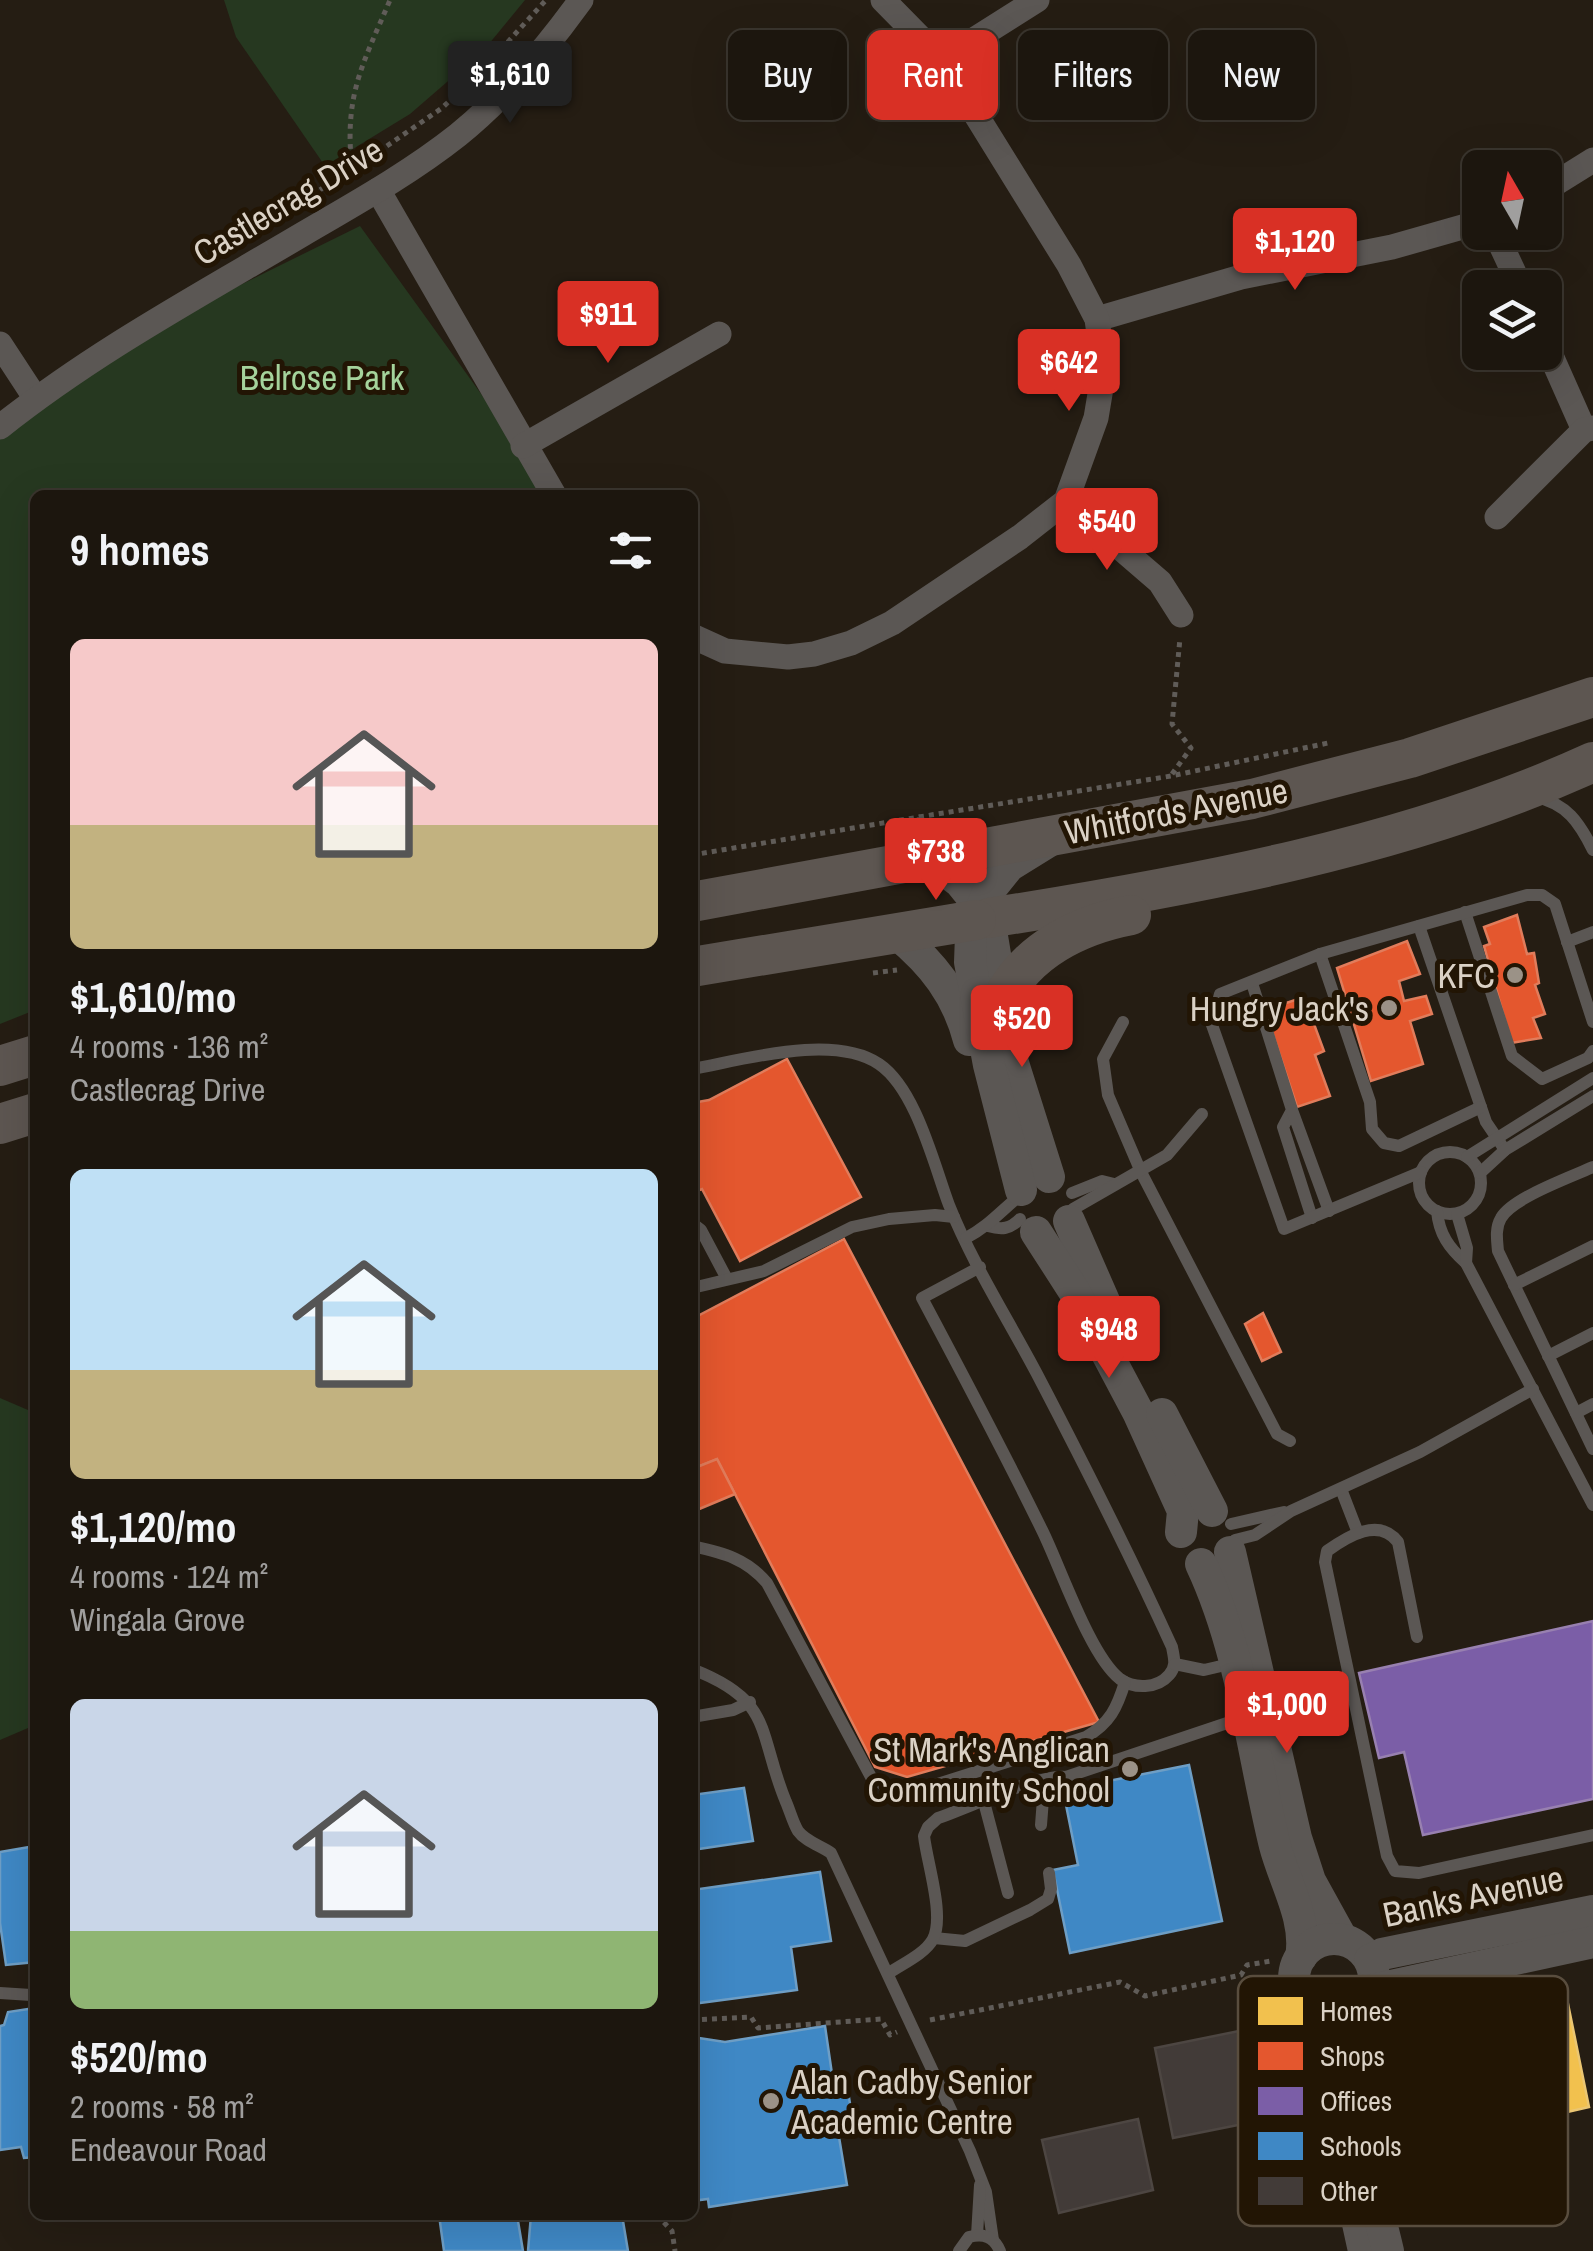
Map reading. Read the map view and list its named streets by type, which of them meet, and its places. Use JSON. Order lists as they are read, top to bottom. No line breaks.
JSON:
{"streets":{"main road":["Whitfords Avenue"],"street":["Castlecrag Drive","Banks Avenue"]},"parks":["Belrose Park"],"places":["KFC","Hungry Jack's","St Mark's Anglican Community School","Alan Cadby Senior Academic Centre"],"legend":["Homes","Shops","Offices","Schools","Other"],"north":"top","page":{"chip":["Buy","Rent","Filters","New"],"price":["$1,610","$1,120","$911","$642","$540","$738","$520","$948","$1,000"],"heading":"9 homes","list":[{"name":"$1,610/mo","note":"4 rooms · 136 m² · Castlecrag Drive"},{"name":"$1,120/mo","note":"4 rooms · 124 m² · Wingala Grove"},{"name":"$520/mo","note":"2 rooms · 58 m² · Endeavour Road"}]}}
